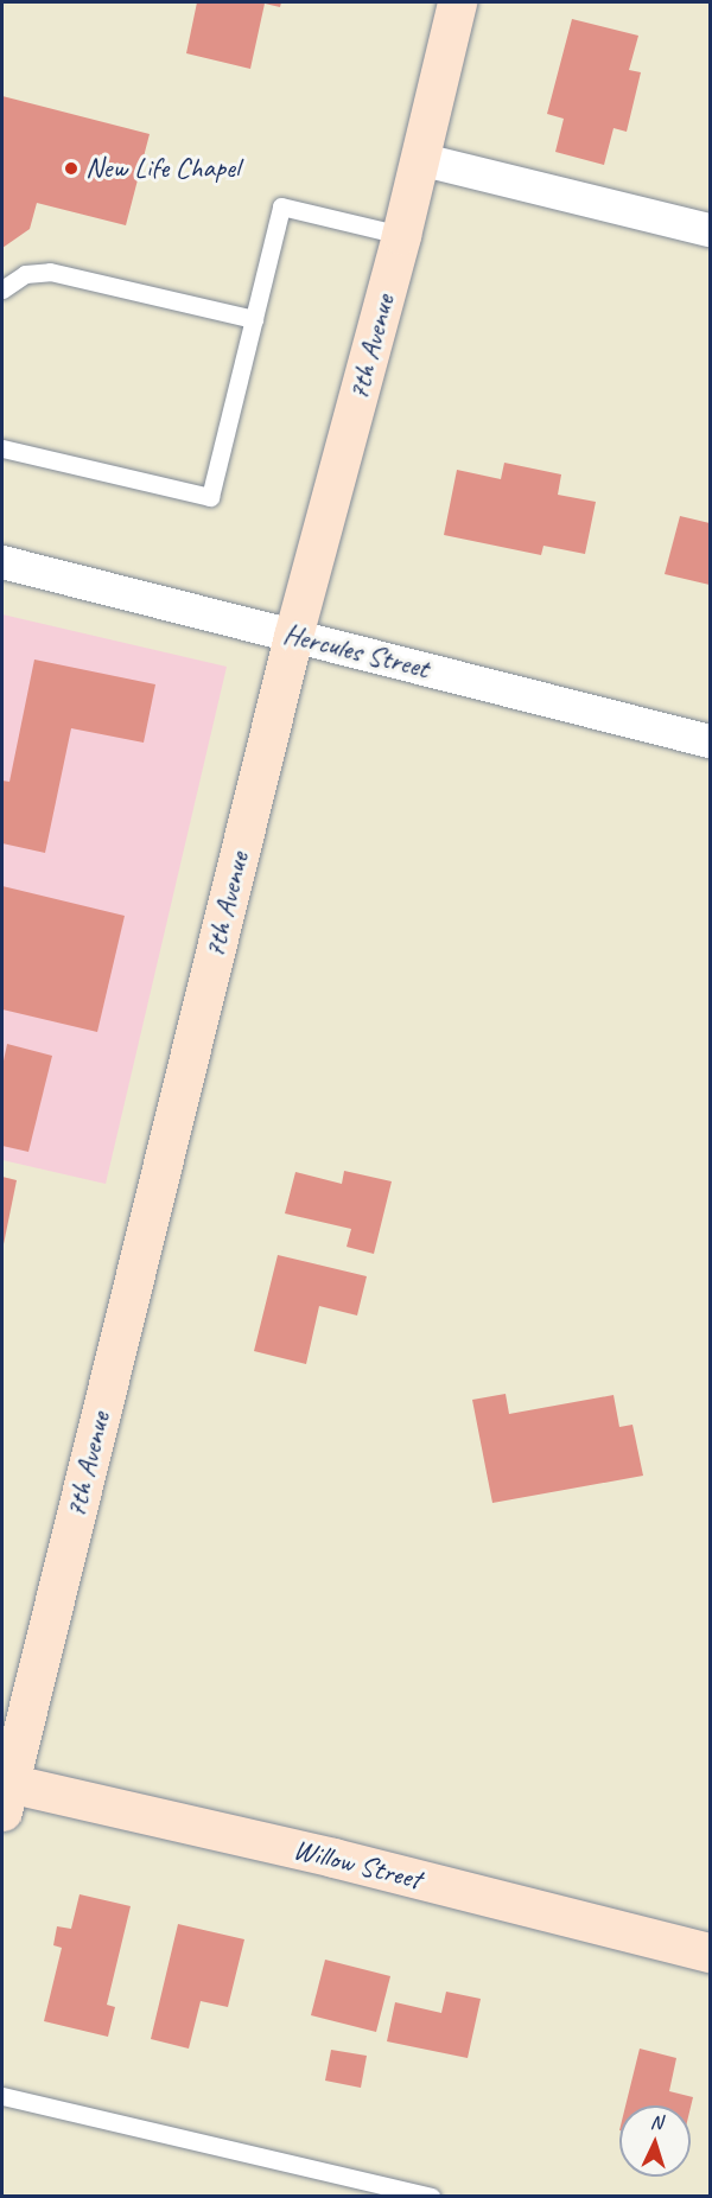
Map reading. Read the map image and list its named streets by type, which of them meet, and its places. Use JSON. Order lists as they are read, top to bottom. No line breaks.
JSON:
{"streets":{"street":["7th Avenue","Hercules Street","Willow Street"]},"crossings":[["7th Avenue","Hercules Street"],["7th Avenue","Willow Street"]],"places":["New Life Chapel"],"north":"top"}
